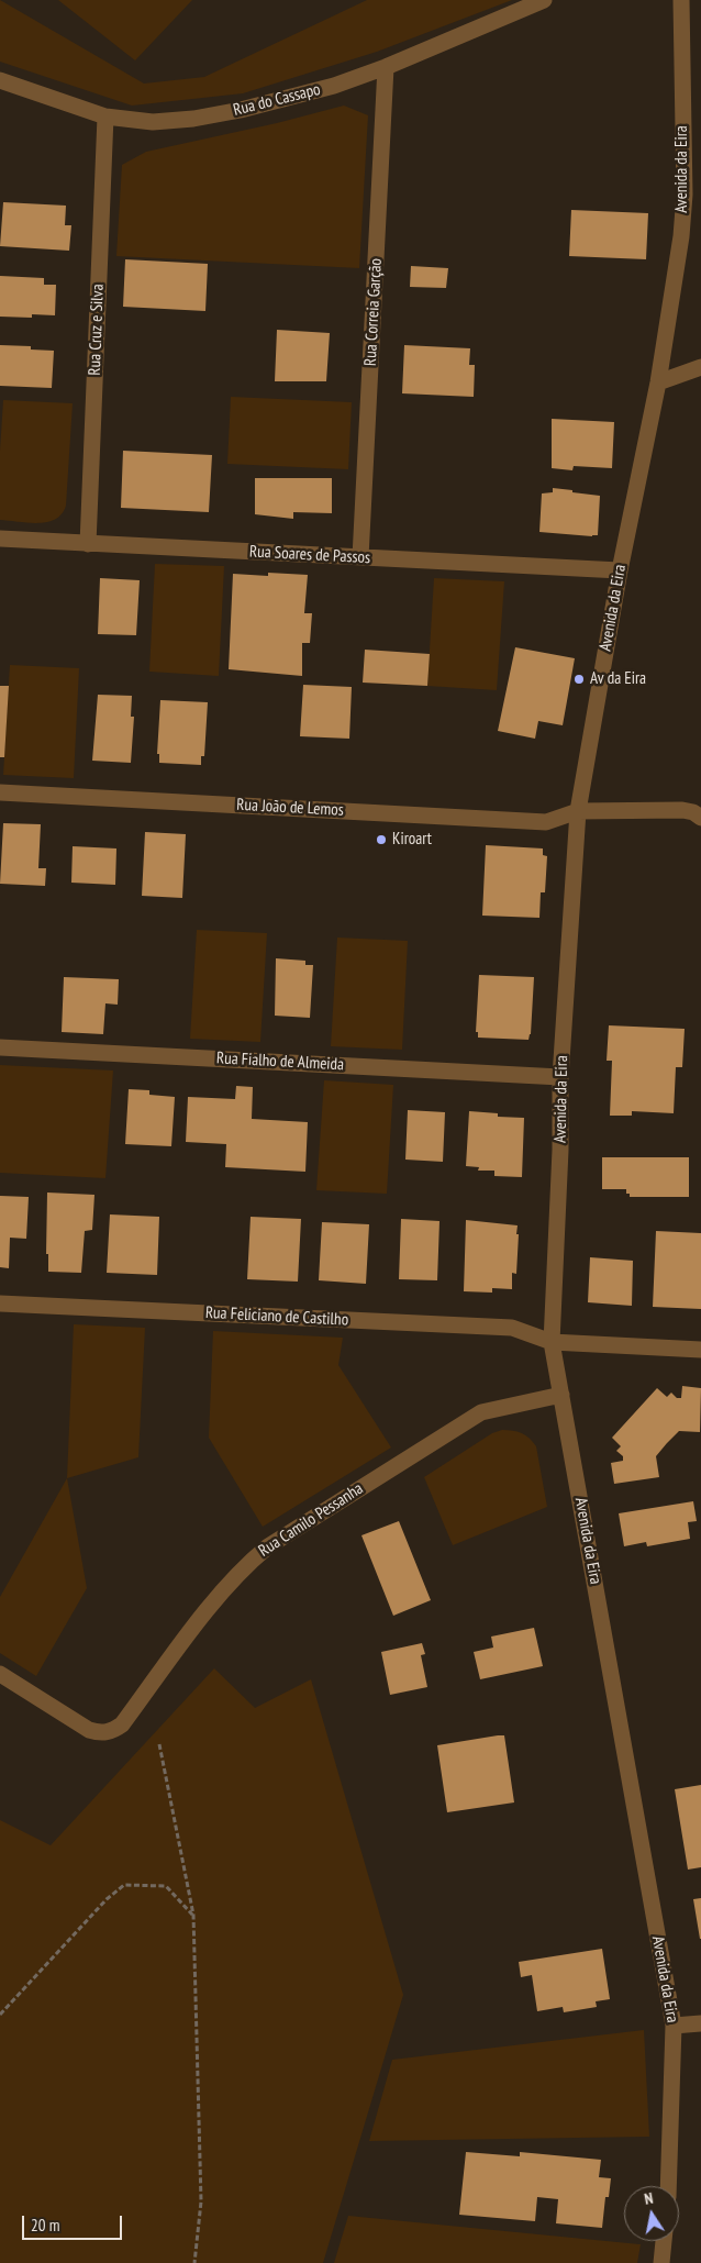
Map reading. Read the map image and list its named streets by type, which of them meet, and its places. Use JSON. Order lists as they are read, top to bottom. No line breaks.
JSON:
{"streets":{"street":["Rua do Cassapo","Avenida da Eira","Rua Correia Garção","Rua Cruz e Silva","Rua Soares de Passos","Rua João de Lemos","Rua Fialho de Almeida","Rua Feliciano de Castilho","Rua Camilo Pessanha"]},"crossings":[["Rua do Cassapo","Rua Correia Garção"],["Rua do Cassapo","Rua Cruz e Silva"],["Avenida da Eira","Rua Soares de Passos"],["Avenida da Eira","Rua João de Lemos"],["Avenida da Eira","Rua Fialho de Almeida"],["Avenida da Eira","Rua Feliciano de Castilho"],["Avenida da Eira","Rua Camilo Pessanha"],["Rua Correia Garção","Rua Soares de Passos"],["Rua Cruz e Silva","Rua Soares de Passos"]],"places":["Av da Eira","Kiroart"],"scale_bar":"20 m","north":"top"}
